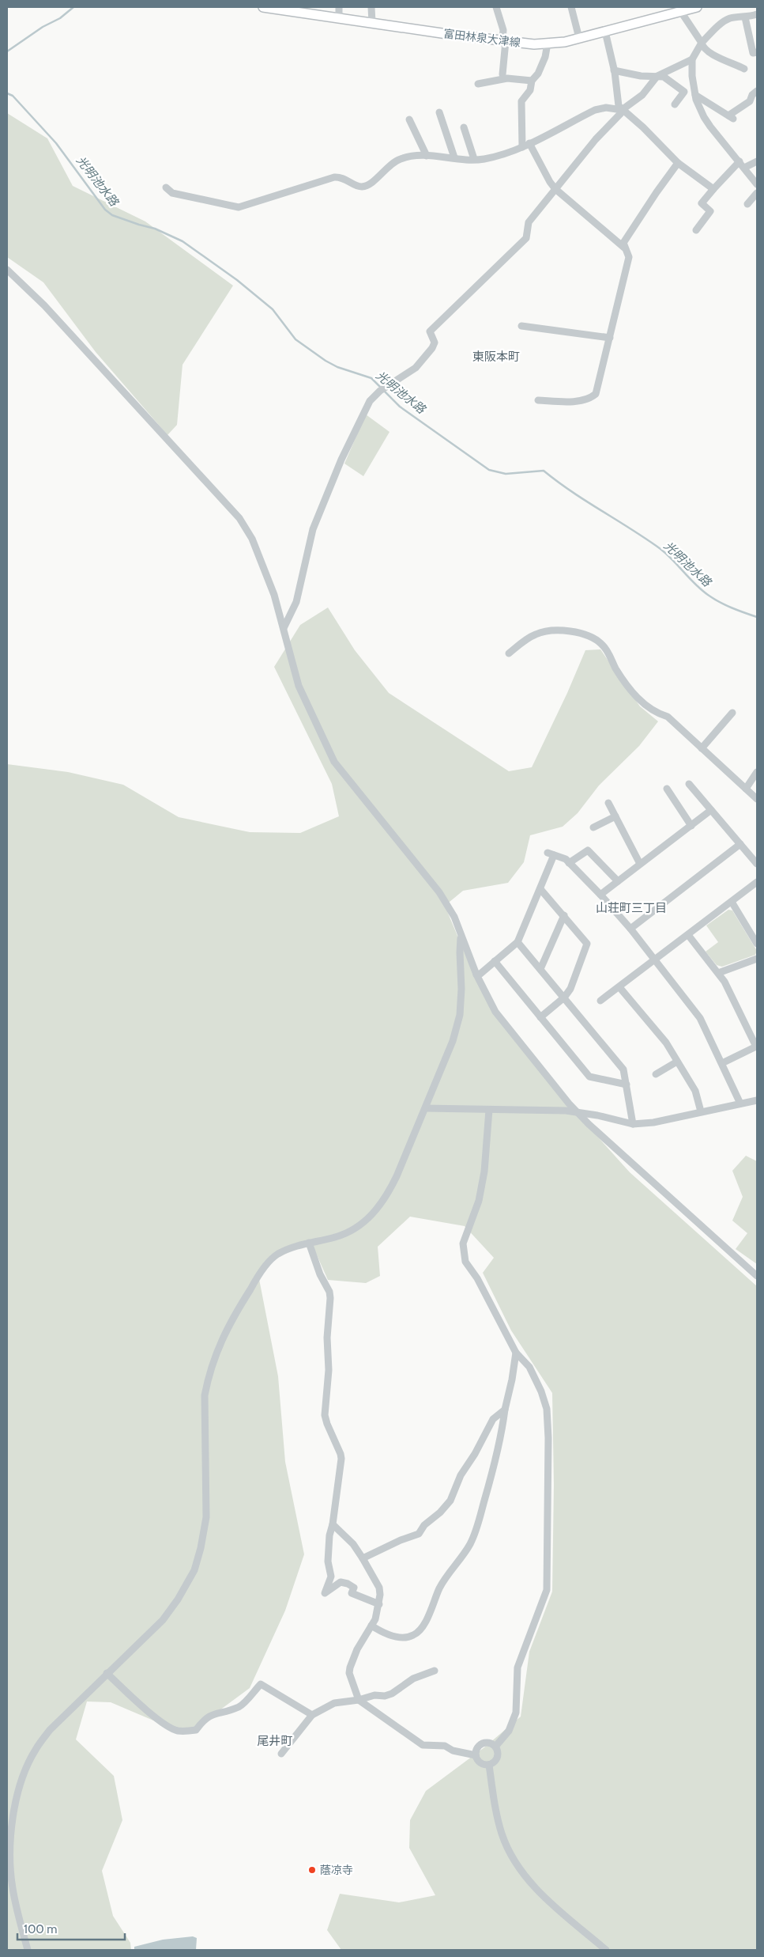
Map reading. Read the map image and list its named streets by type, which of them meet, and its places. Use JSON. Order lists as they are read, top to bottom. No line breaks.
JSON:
{"streets":{"main road":["富田林泉大津線"]},"districts":["東阪本町","山荘町三丁目","尾井町"],"water":["光明池水路"],"places":["蔭凉寺"],"scale_bar":"100 m"}
